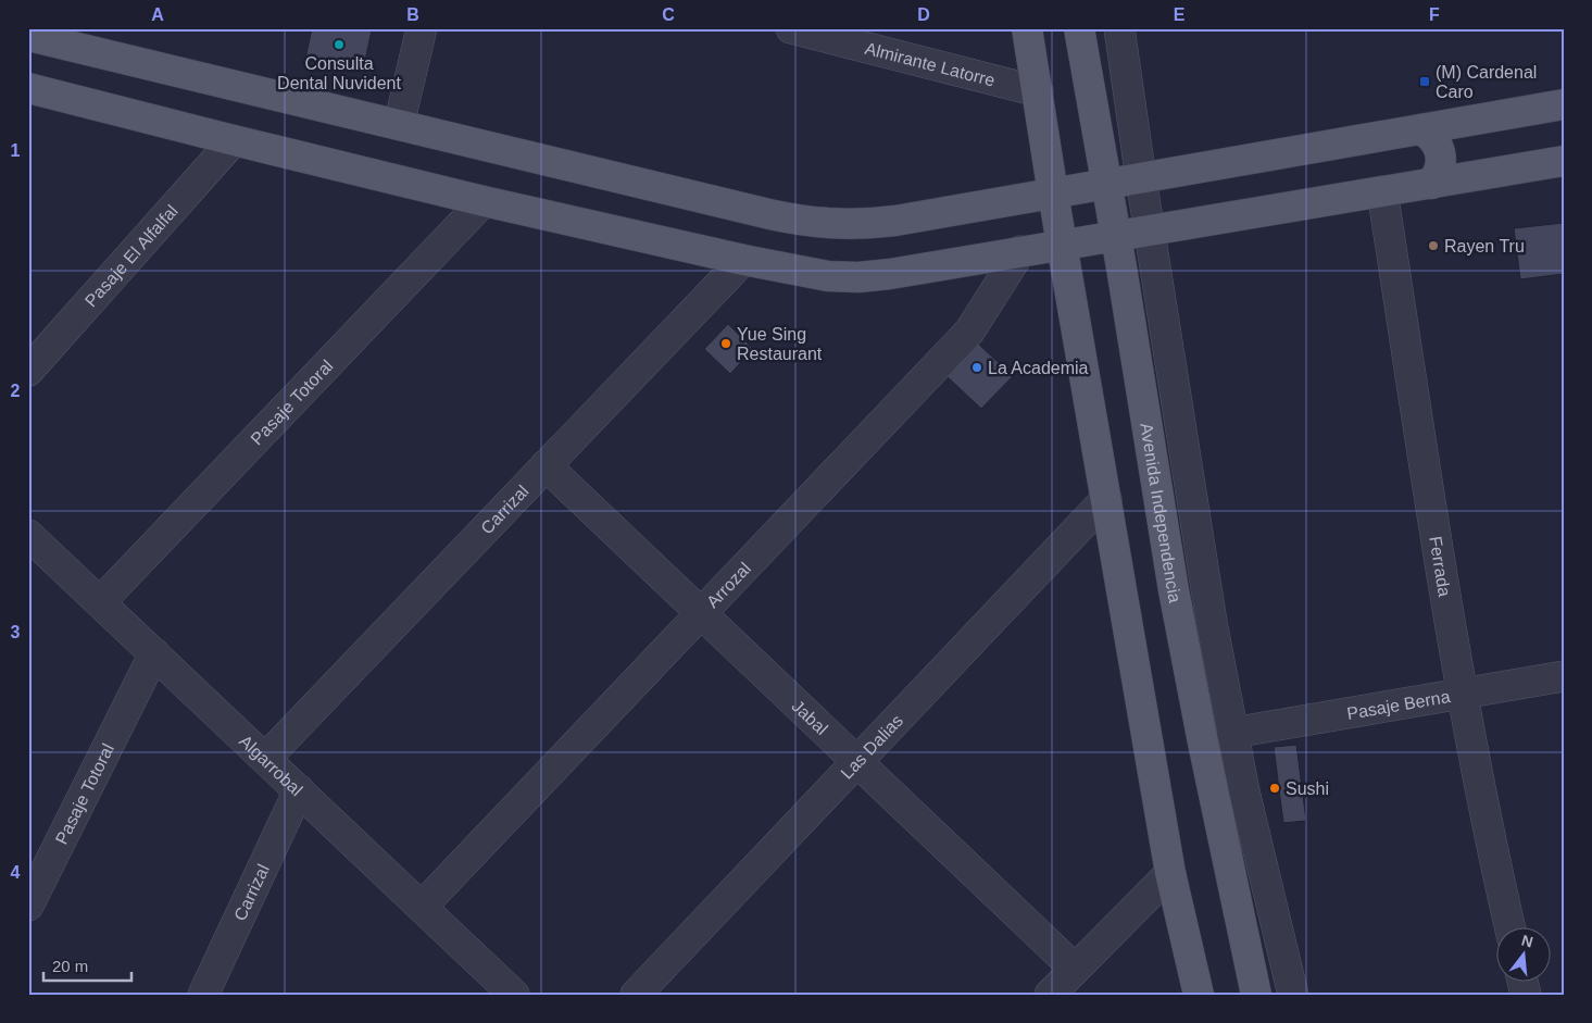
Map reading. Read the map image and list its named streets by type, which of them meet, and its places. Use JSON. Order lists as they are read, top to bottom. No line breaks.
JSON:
{"streets":{"main road":["Avenida Independencia"],"street":["Almirante Latorre","Pasaje El Alfalfal","Pasaje Totoral","Carrizal","Ferrada","Arrozal","Pasaje Berna","Jabal","Las Dalias","Algarrobal"]},"crossings":[["Pasaje Totoral","Algarrobal"],["Carrizal","Jabal"],["Carrizal","Algarrobal"],["Avenida Independencia","Pasaje Berna"],["Ferrada","Pasaje Berna"],["Arrozal","Jabal"],["Arrozal","Algarrobal"],["Jabal","Las Dalias"]],"places":{"other":["Consulta Dental Nuvident","Rayen Tru","Yue Sing Restaurant","La Academia","Sushi"],"transit":["(M) Cardenal Caro"]},"scale_bar":"20 m","north":"top","grid":{"columns":["A","B","C","D","E","F"],"rows":["1","2","3","4"]}}
